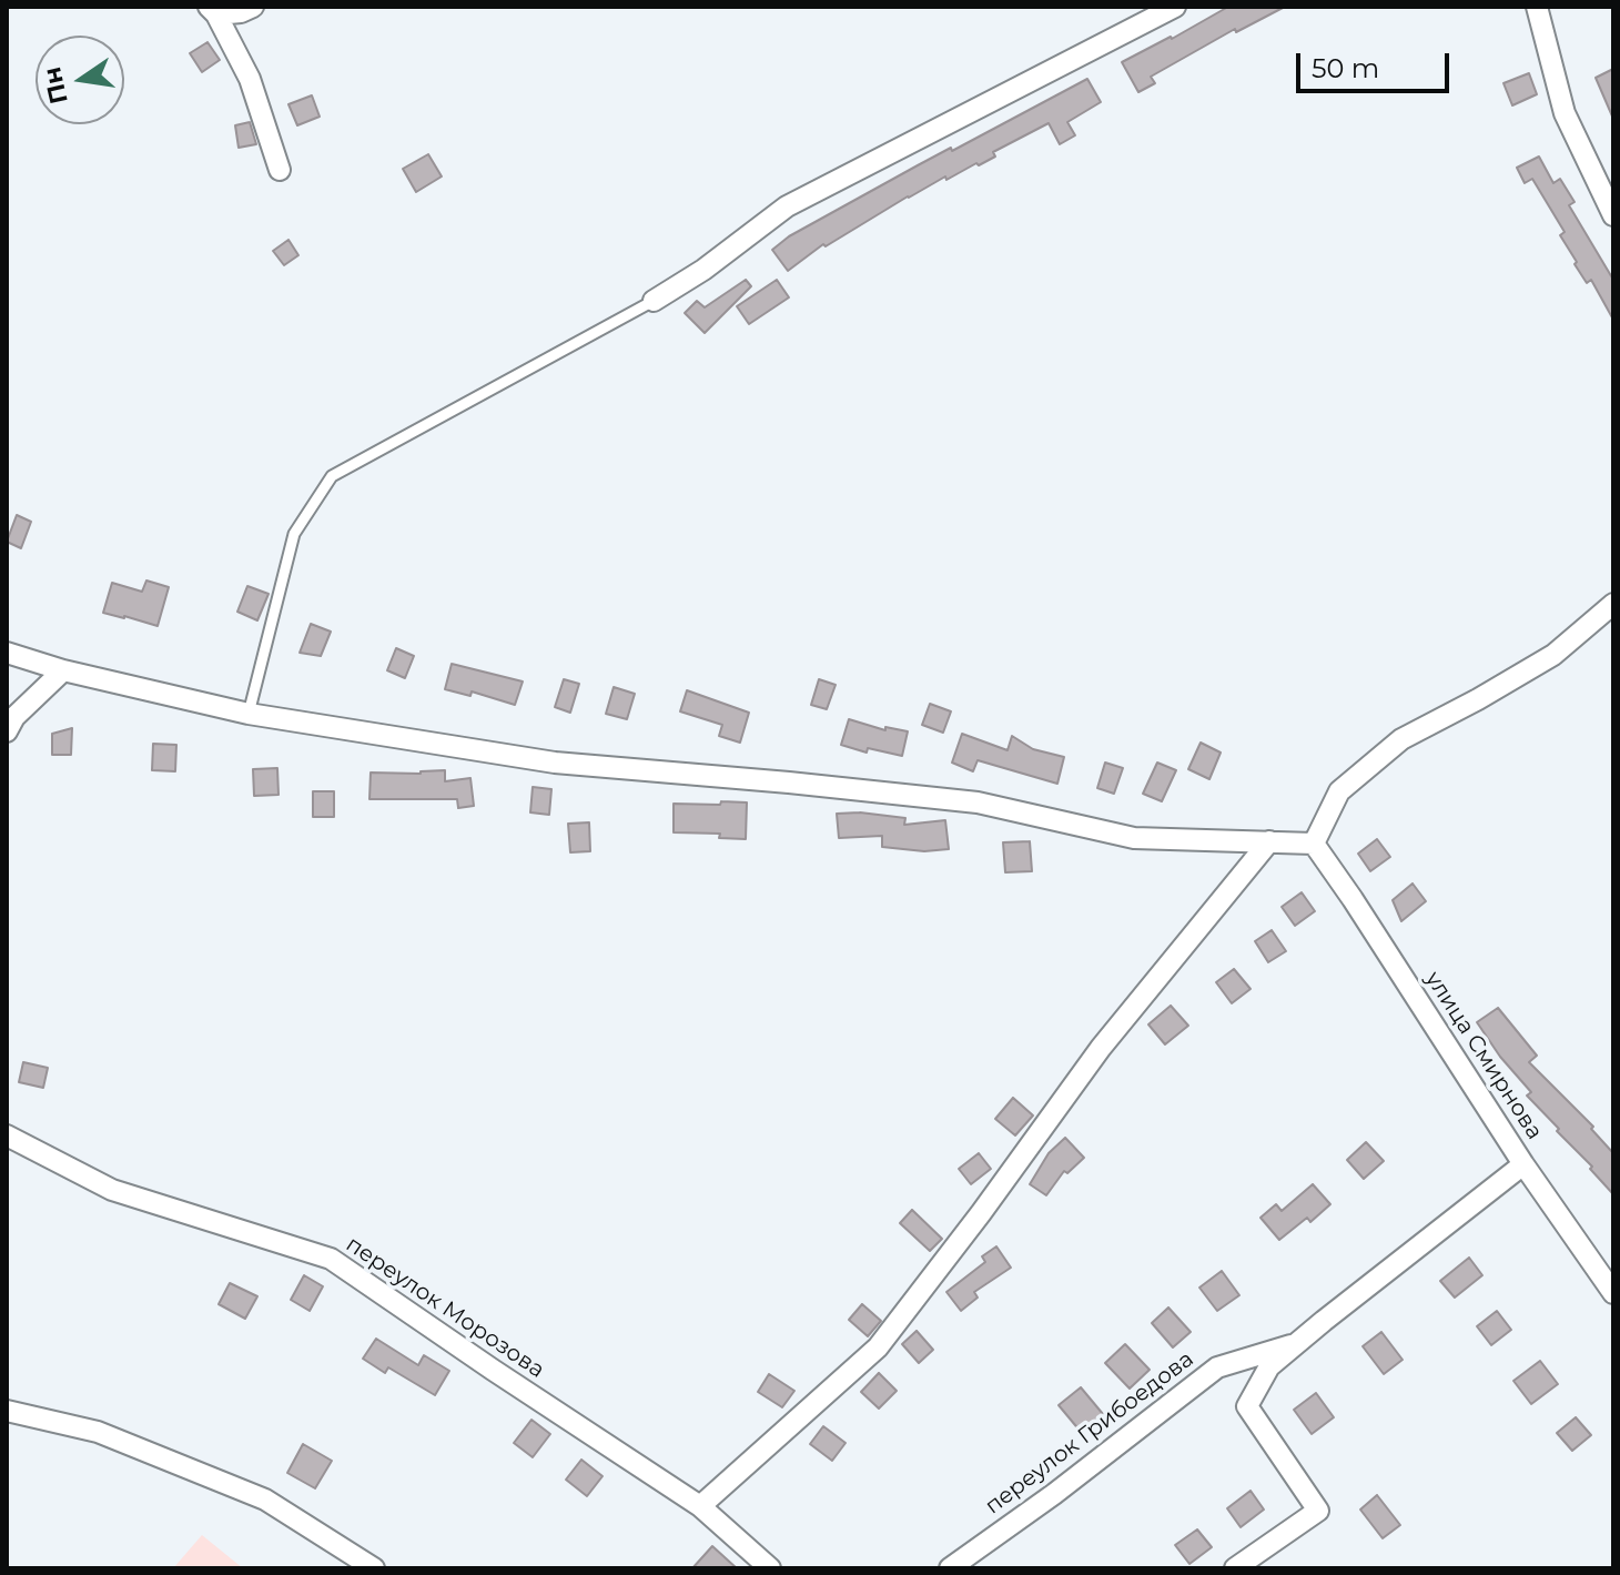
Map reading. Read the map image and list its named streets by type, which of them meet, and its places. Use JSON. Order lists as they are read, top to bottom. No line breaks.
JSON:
{"streets":{"street":["улица Смирнова","переулок Морозова","переулок Грибоедова"]},"crossings":[["улица Смирнова","переулок Грибоедова"]],"scale_bar":"50 m","north":"left"}
